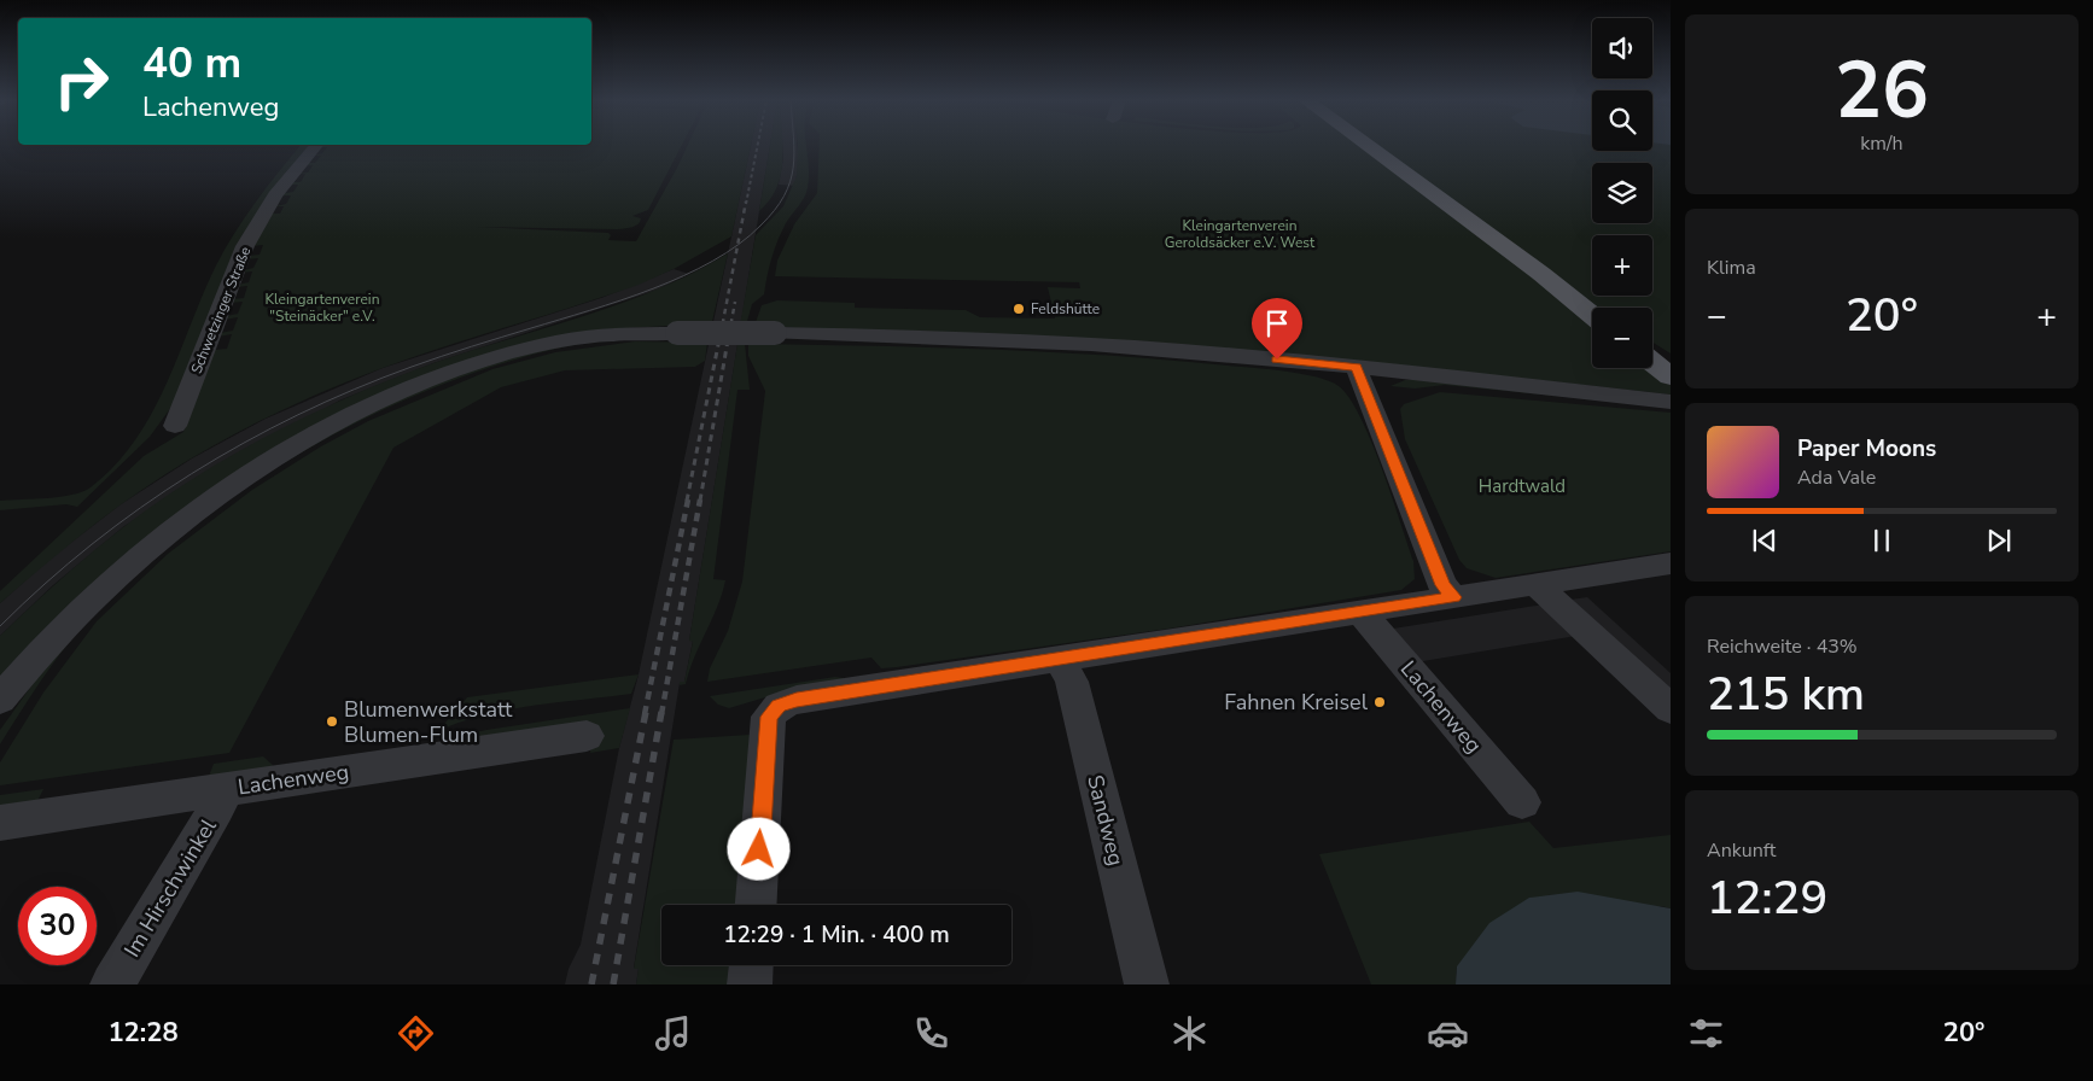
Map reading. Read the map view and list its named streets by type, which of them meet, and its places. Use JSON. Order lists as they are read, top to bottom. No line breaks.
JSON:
{"streets":{"street":["Schwetzinger Straße","Lachenweg","Sandweg","Im Hirschwinkel"]},"crossings":[["Lachenweg","Im Hirschwinkel"]],"parks":["Kleingartenverein Geroldsäcker e.V. West","Kleingartenverein \"Steinäcker\" e.V.","Hardtwald"],"places":["Feldshütte","Fahnen Kreisel","Blumenwerkstatt Blumen-Flum"],"page":{"tile":[["26","km/h"],"Klima",["Reichweite · 43%","215 km"],["Ankunft","12:29"]],"map_buttons":["+","−"],"turn":["40 m","Lachenweg"],"heat":["−","20°","+"],"song":["Paper Moons","Ada Vale"],"limit":"30","trip":"12:29 · 1 Min. · 400 m","tabs":["12:28","20°"]}}
